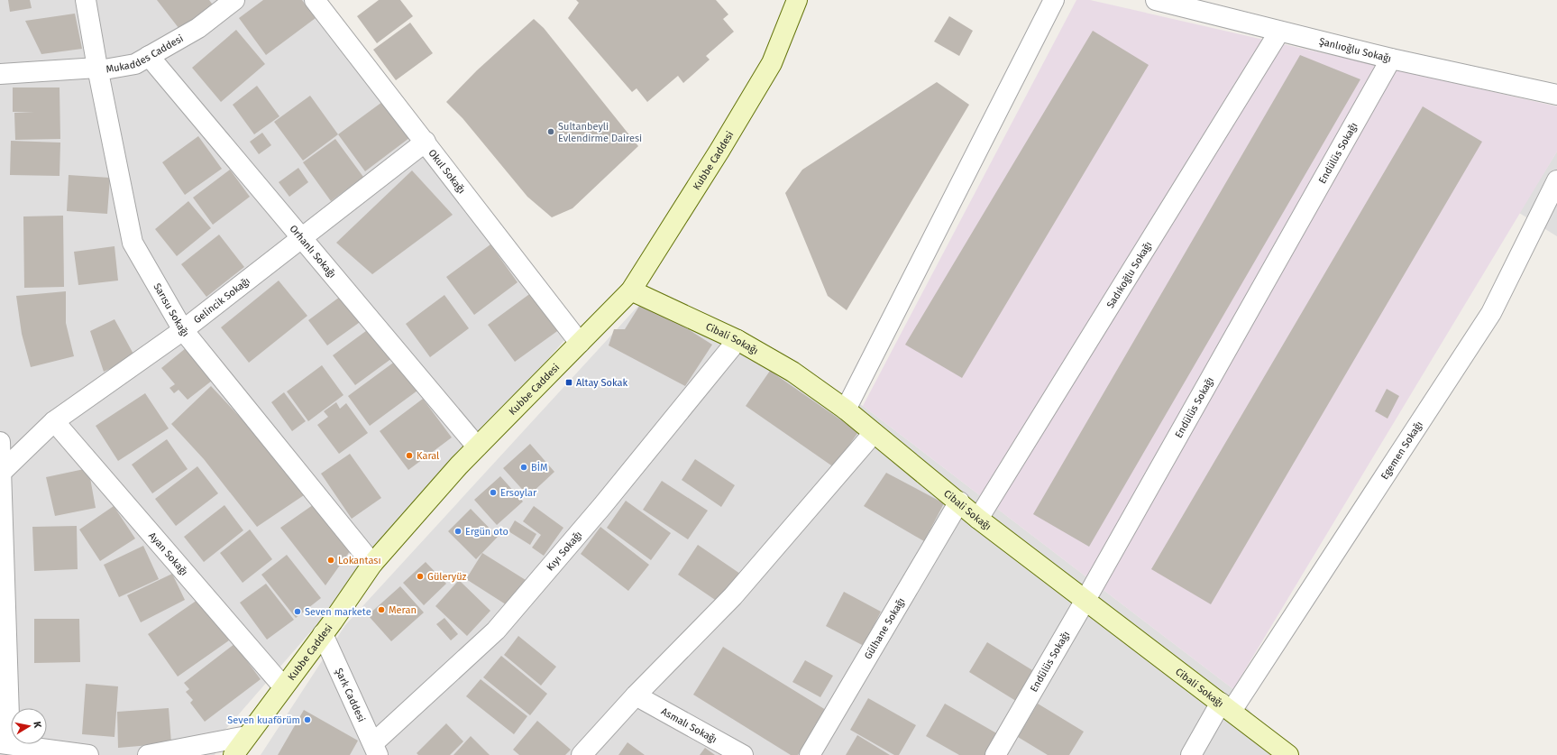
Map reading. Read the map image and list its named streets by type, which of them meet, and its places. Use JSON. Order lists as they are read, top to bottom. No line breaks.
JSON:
{"streets":{"street":["Şanlıoğlu Sokağı","Mukaddes Caddesi","Endülüs Sokağı","Kubbe Caddesi","Okul Sokağı","Orhanlı Sokağı","Sadıkoğlu Sokağı","Gelincik Sokağı","Sarısu Sokağı","Cibali Sokağı","Egemen Sokağı","Kıyı Sokağı","Ayan Sokağı","Gülhane Sokağı","Şark Caddesi","Asmalı Sokağı"]},"crossings":[["Şanlıoğlu Sokağı","Endülüs Sokağı"],["Şanlıoğlu Sokağı","Sadıkoğlu Sokağı"],["Mukaddes Caddesi","Orhanlı Sokağı"],["Mukaddes Caddesi","Sarısu Sokağı"],["Endülüs Sokağı","Cibali Sokağı"],["Kubbe Caddesi","Okul Sokağı"],["Kubbe Caddesi","Orhanlı Sokağı"],["Kubbe Caddesi","Sarısu Sokağı"],["Kubbe Caddesi","Cibali Sokağı"],["Kubbe Caddesi","Ayan Sokağı"],["Kubbe Caddesi","Şark Caddesi"],["Okul Sokağı","Gelincik Sokağı"],["Orhanlı Sokağı","Gelincik Sokağı"],["Sadıkoğlu Sokağı","Cibali Sokağı"],["Gelincik Sokağı","Sarısu Sokağı"],["Gelincik Sokağı","Ayan Sokağı"],["Cibali Sokağı","Egemen Sokağı"],["Cibali Sokağı","Kıyı Sokağı"],["Cibali Sokağı","Gülhane Sokağı"],["Kıyı Sokağı","Şark Caddesi"]],"places":{"other":["Sultanbeyli Evlendirme Dairesi","Karal","BİM","Ersoylar","Ergün oto","Lokantası","Güleryüz","Meran","Seven markete","Seven kuaförüm"],"transit":["Altay Sokak"]},"north":"right"}
